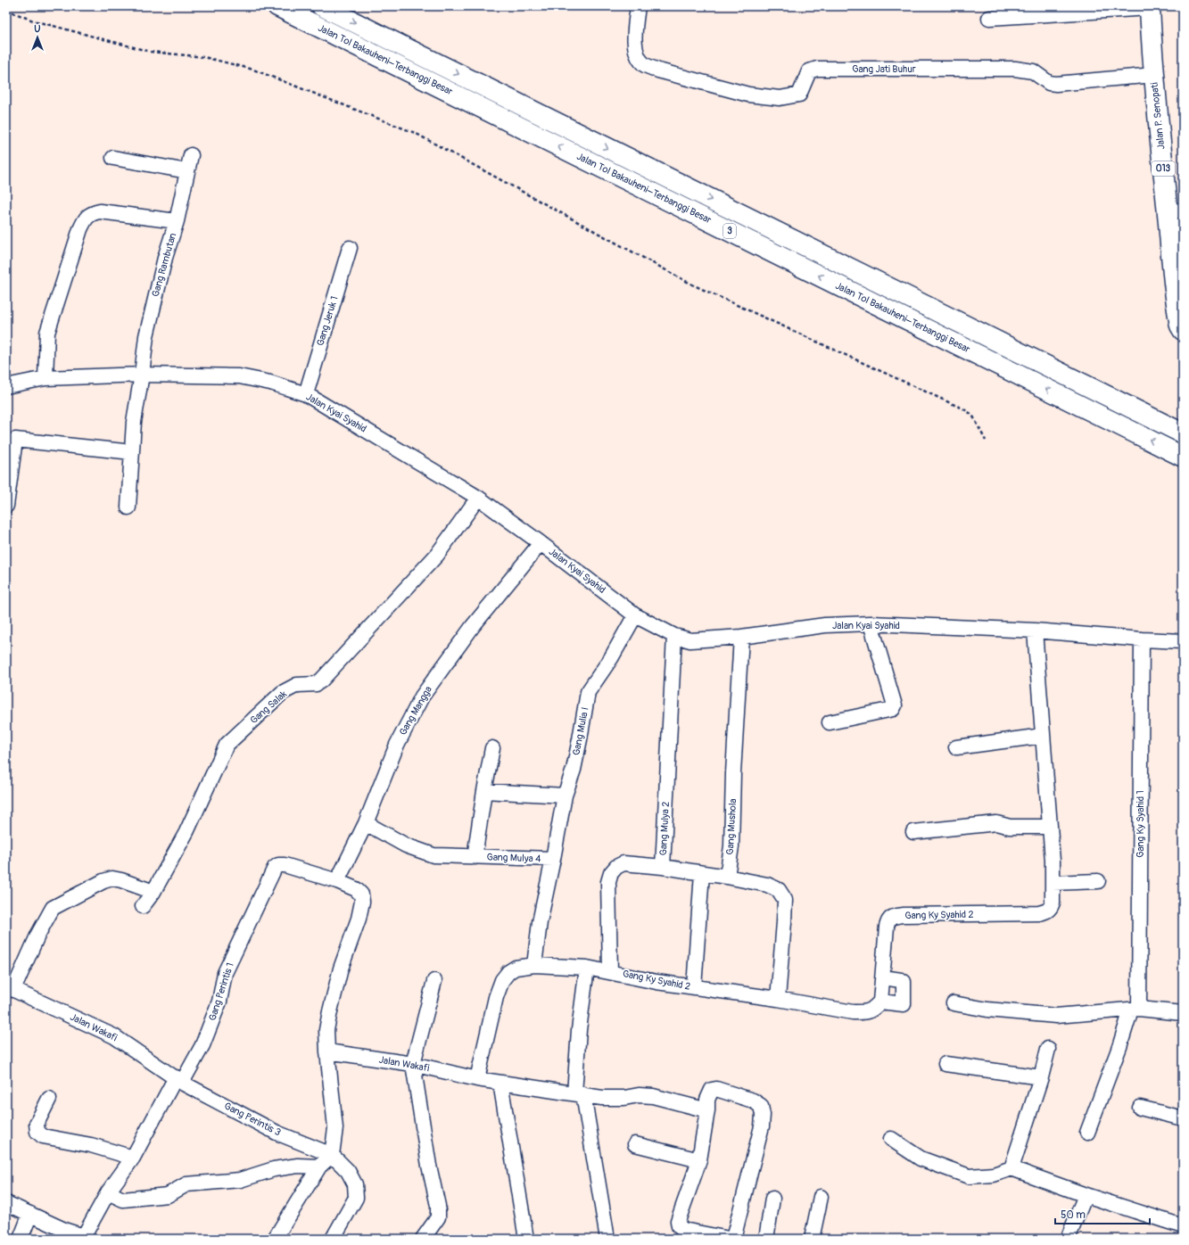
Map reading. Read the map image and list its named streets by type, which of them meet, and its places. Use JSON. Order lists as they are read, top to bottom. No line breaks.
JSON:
{"streets":{"main road":["Jalan Tol Bakauheni–Terbanggi Besar","Jalan P. Senopati","013","3"],"street":["Gang Jati Buhur","Gang Rambutan","Gang Jeruk 1","Jalan Kyai Syahid","Gang Salak","Gang Mangga","Gang Mulia I","Gang Ky Syahid 1","Gang Mushola","Gang Mulya 2","Gang Mulya 4","Gang Ky Syahid 2","Gang Perintis 1","Jalan Wakafi","Gang Perintis 3"]},"crossings":[["Gang Jati Buhur","Jalan P. Senopati"],["Gang Rambutan","Jalan Kyai Syahid"],["Gang Jeruk 1","Jalan Kyai Syahid"],["Jalan Kyai Syahid","Gang Salak"],["Jalan Kyai Syahid","Gang Mangga"],["Jalan Kyai Syahid","Gang Mulia I"],["Jalan Kyai Syahid","Gang Ky Syahid 1"],["Jalan Kyai Syahid","Gang Mushola"],["Jalan Kyai Syahid","Gang Mulya 2"],["Jalan Kyai Syahid","Gang Ky Syahid 2"],["Gang Mangga","Gang Mulya 4"],["Gang Mangga","Gang Perintis 1"],["Gang Mulia I","Gang Mulya 4"],["Gang Mulya 2","Gang Ky Syahid 2"],["Gang Perintis 1","Jalan Wakafi"],["Gang Perintis 1","Gang Perintis 3"],["Jalan Wakafi","Gang Perintis 3"]],"scale_bar":"50 m","north":"top"}
